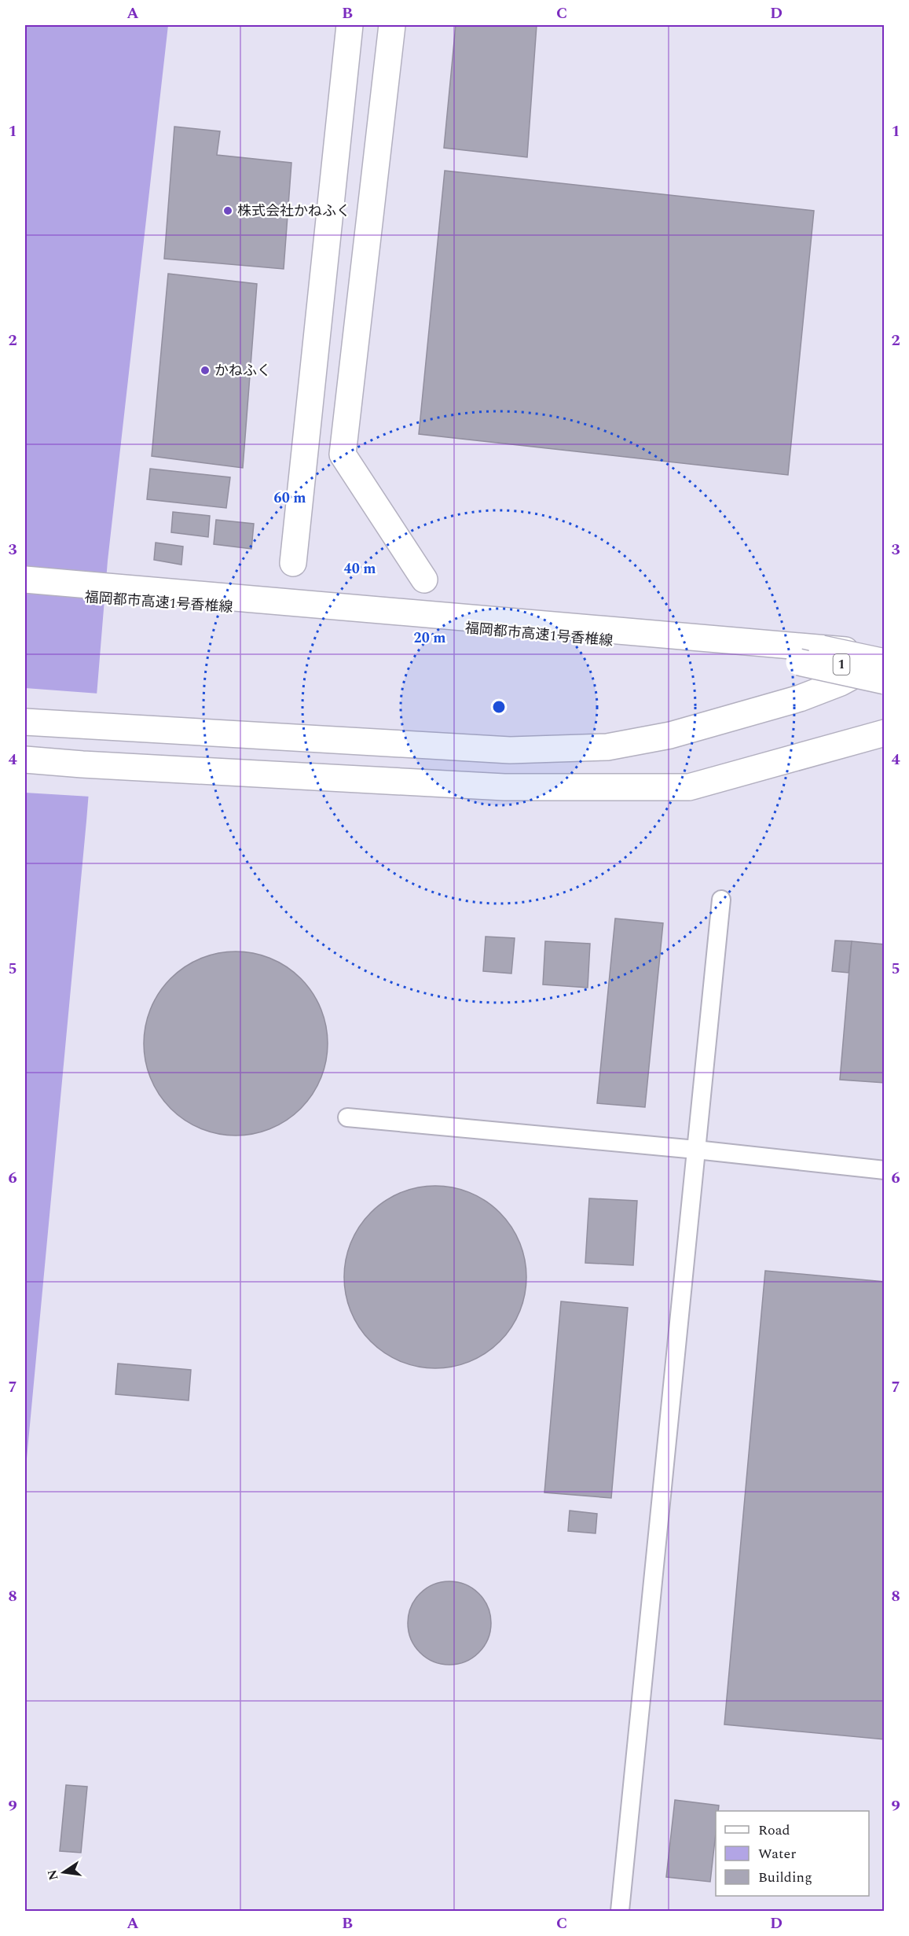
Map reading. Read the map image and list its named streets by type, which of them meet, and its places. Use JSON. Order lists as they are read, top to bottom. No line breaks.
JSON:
{"streets":{"main road":["福岡都市高速1号香椎線","1"]},"places":["株式会社かねふく","かねふく"],"legend":["Road","Water","Building"],"north":"left","grid":{"columns":["A","B","C","D"],"rows":["1","2","3","4","5","6","7","8","9"]},"rings":["60 m","40 m","20 m"]}
